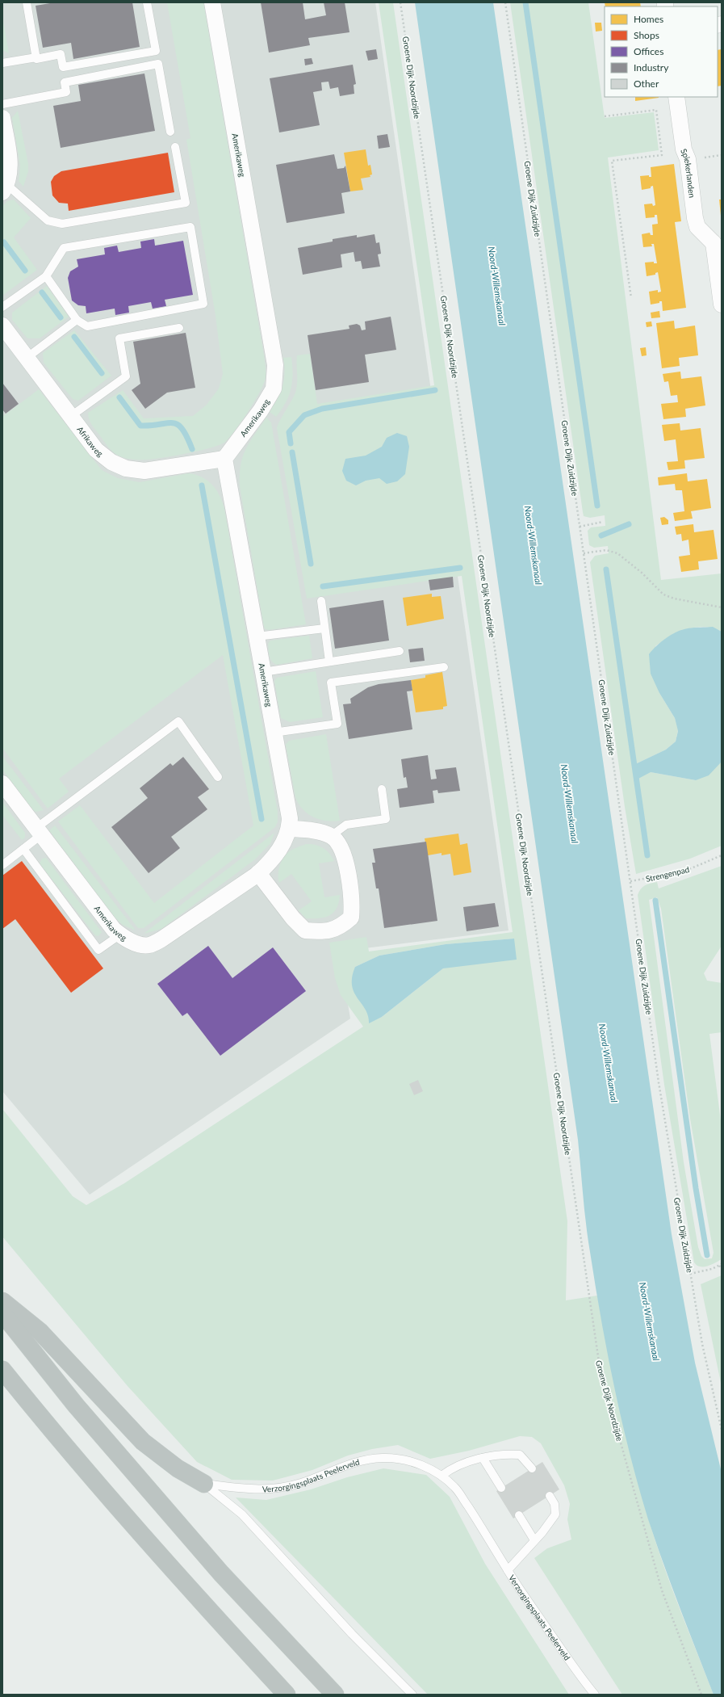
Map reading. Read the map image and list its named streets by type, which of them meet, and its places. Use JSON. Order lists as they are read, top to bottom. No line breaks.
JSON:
{"streets":{"street":["Amerikaweg","Spiekerlanden","Afrikaweg"],"lane":["Verzorgingsplaats Peelerveld"],"path":["Groene Dijk Noordzijde","Groene Dijk Zuidzijde","Strengenpad"]},"crossings":[["Amerikaweg","Afrikaweg"],["Groene Dijk Zuidzijde","Strengenpad"]],"water":["Noord-Willemskanaal"],"legend":["Homes","Shops","Offices","Industry","Other"]}
